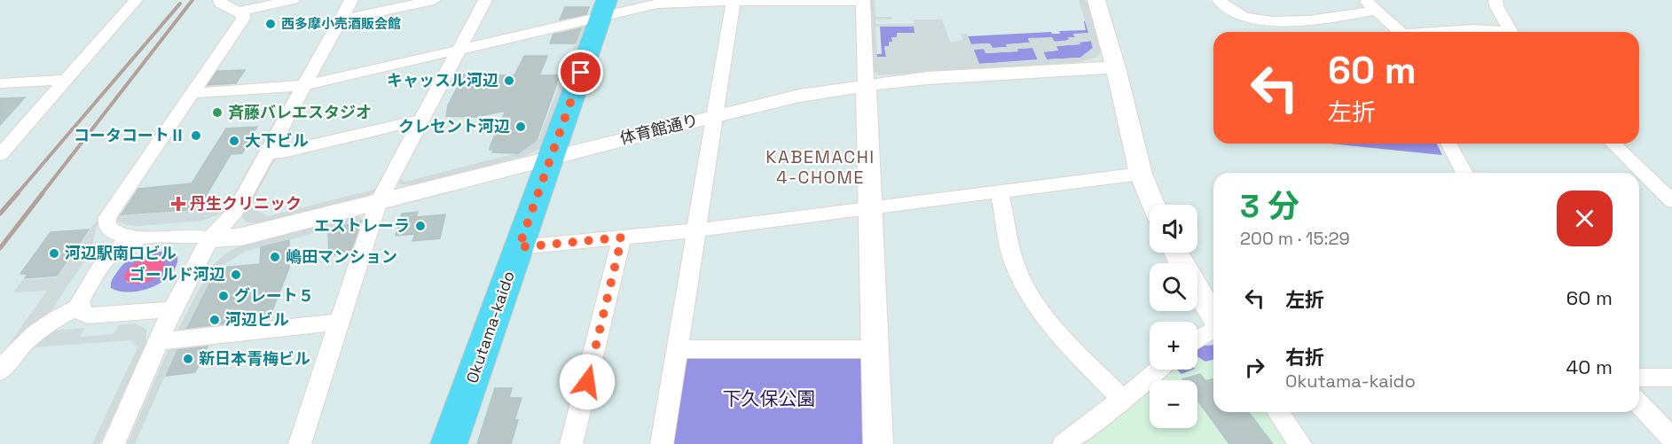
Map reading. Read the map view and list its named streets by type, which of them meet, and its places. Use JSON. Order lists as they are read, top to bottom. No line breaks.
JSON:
{"streets":{"main road":["Okutama-kaido"],"street":["体育館通り"]},"crossings":[["体育館通り","Okutama-kaido"]],"districts":["KABEMACHI 4-CHOME"],"parks":["下久保公園"],"places":{"other":["西多摩小売酒販会館","キャッスル河辺","斉藤バレエスタジオ","クレセント河辺","コータコートⅡ","大下ビル","エストレーラ","河辺駅南口ビル","嶋田マンション","ゴールド河辺","グレート５","河辺ビル","新日本青梅ビル"],"health":["丹生クリニック"]},"page":{"turn":["60 m","左折"],"heading":["3 分","200 m · 15:29"],"map_buttons":["+","−"],"list":[{"name":"左折","value":"60 m"},{"name":"右折","note":"Okutama-kaido","value":"40 m"}]}}
